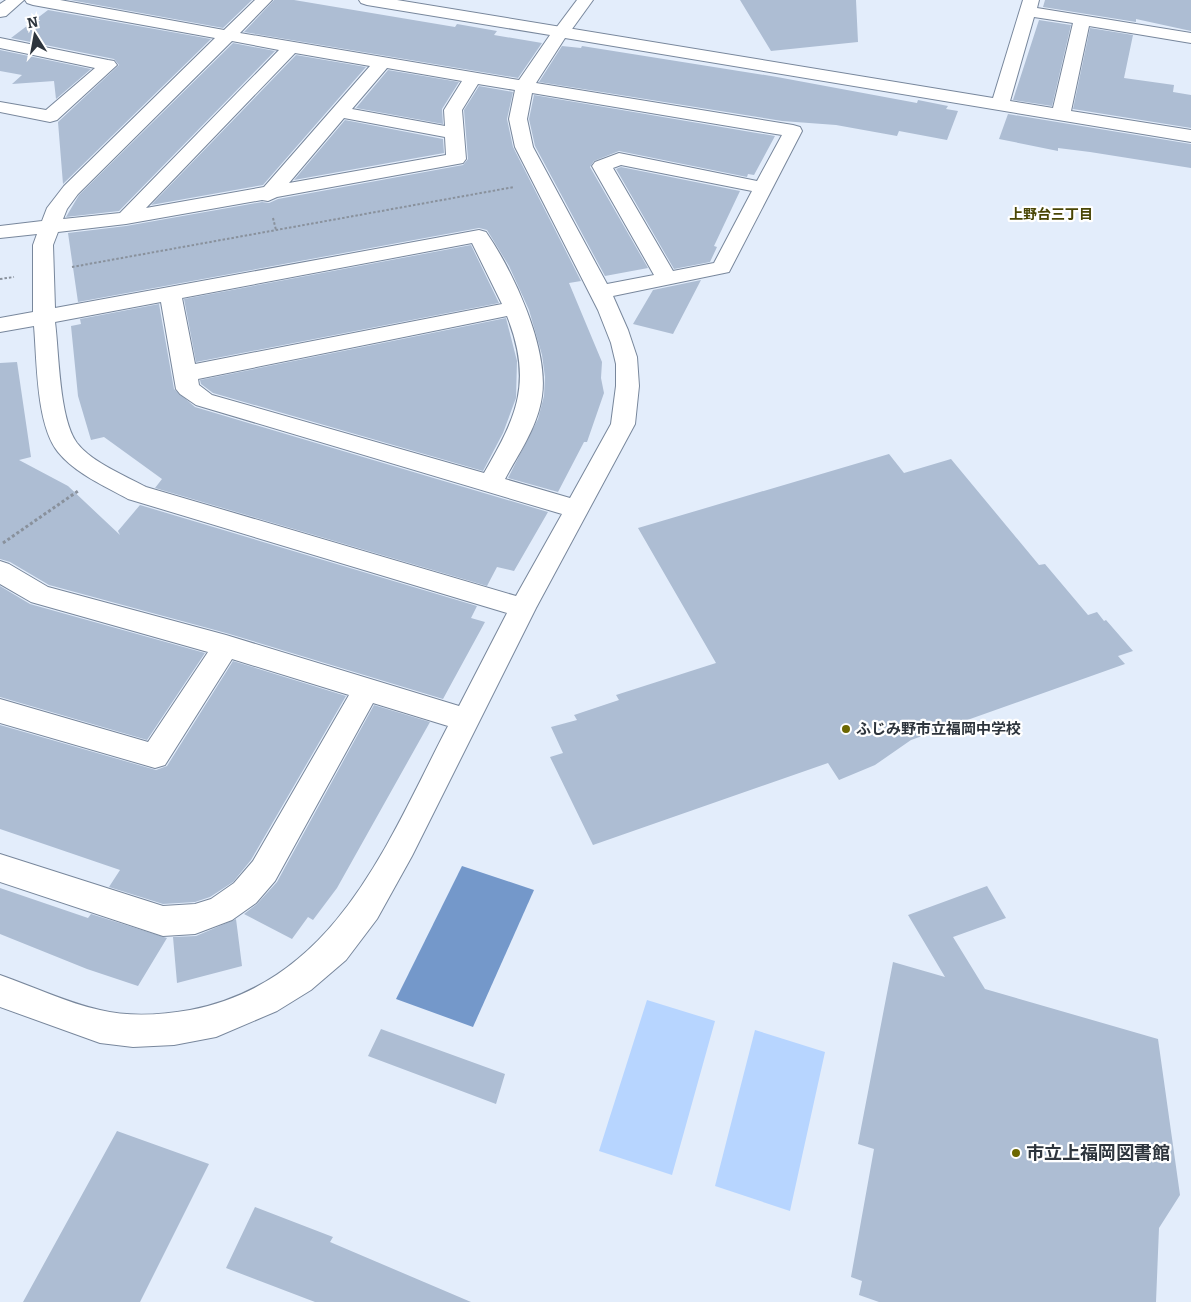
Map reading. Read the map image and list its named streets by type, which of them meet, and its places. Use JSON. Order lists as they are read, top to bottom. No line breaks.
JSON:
{"districts":["上野台三丁目"],"places":["ふじみ野市立福岡中学校","市立上福岡図書館"],"north":"top"}
